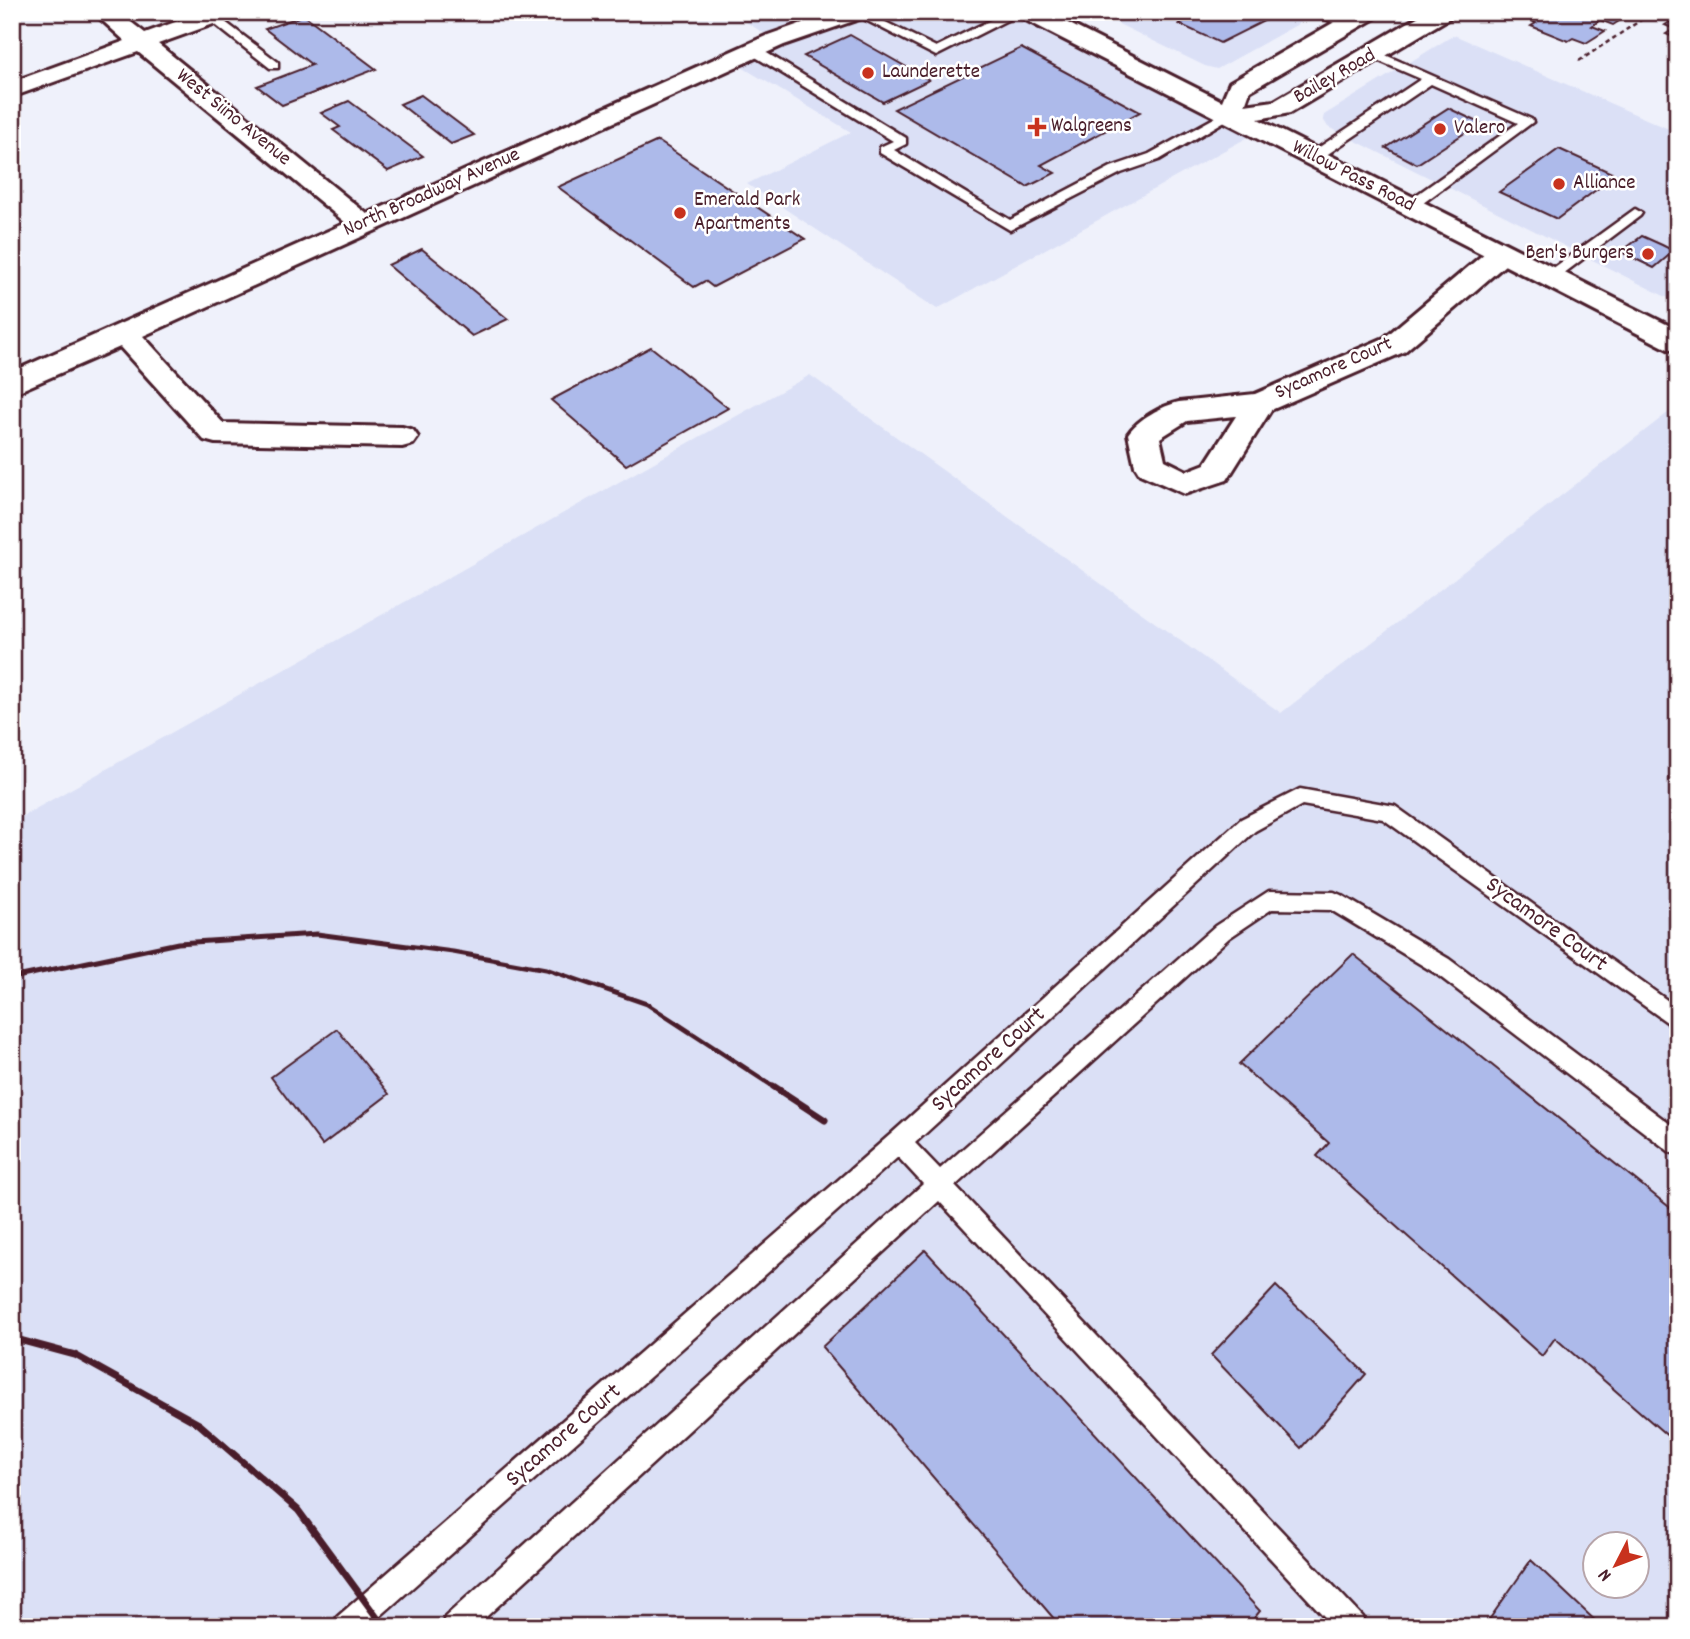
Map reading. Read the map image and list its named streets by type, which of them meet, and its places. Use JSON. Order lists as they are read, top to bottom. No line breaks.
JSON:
{"streets":{"street":["Bailey Road","West Siino Avenue","Willow Pass Road","North Broadway Avenue","Sycamore Court"]},"crossings":[["Bailey Road","Willow Pass Road"],["West Siino Avenue","North Broadway Avenue"],["Willow Pass Road","Sycamore Court"]],"places":{"other":["Launderette","Valero","Alliance","Emerald Park Apartments","Ben's Burgers"],"health":["Walgreens"]},"north":"bottom left"}
